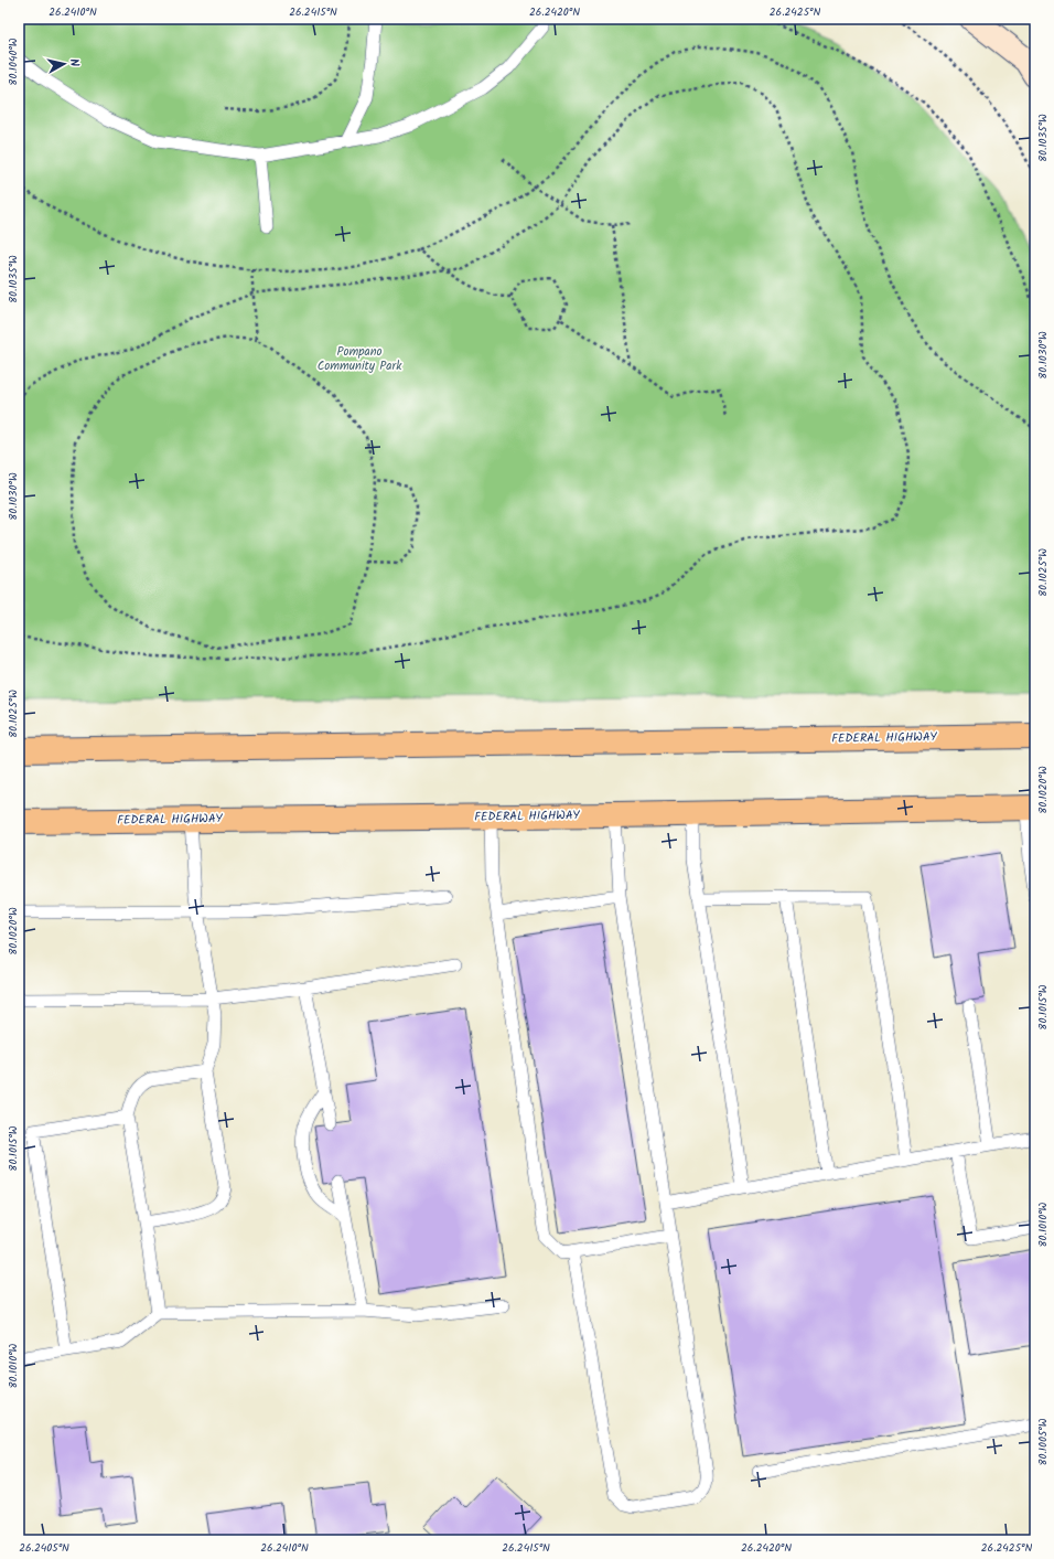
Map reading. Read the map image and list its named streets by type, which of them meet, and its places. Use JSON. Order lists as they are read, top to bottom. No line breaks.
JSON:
{"streets":{"main road":["FEDERAL HIGHWAY"]},"parks":["Pompano Community Park"],"north":"right","coordinates":["26.2410°N","26.2415°N","26.2420°N","26.2425°N","80.1040°W","80.1035°W","80.1030°W","80.1025°W","80.1020°W","80.1015°W","80.1010°W","80.1005°W","26.2405°N"]}
